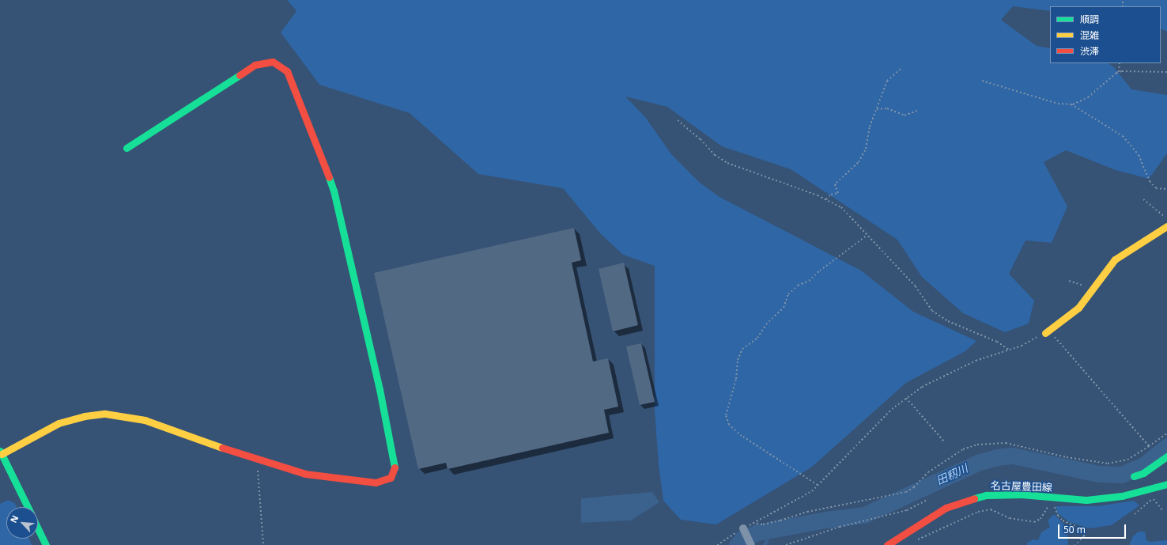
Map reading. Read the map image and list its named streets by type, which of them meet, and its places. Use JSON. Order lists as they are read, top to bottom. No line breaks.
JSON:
{"streets":{"street":["名古屋豊田線"]},"water":["田籾川"],"legend":["順調","混雑","渋滞"],"scale_bar":"50 m","north":"top left"}
